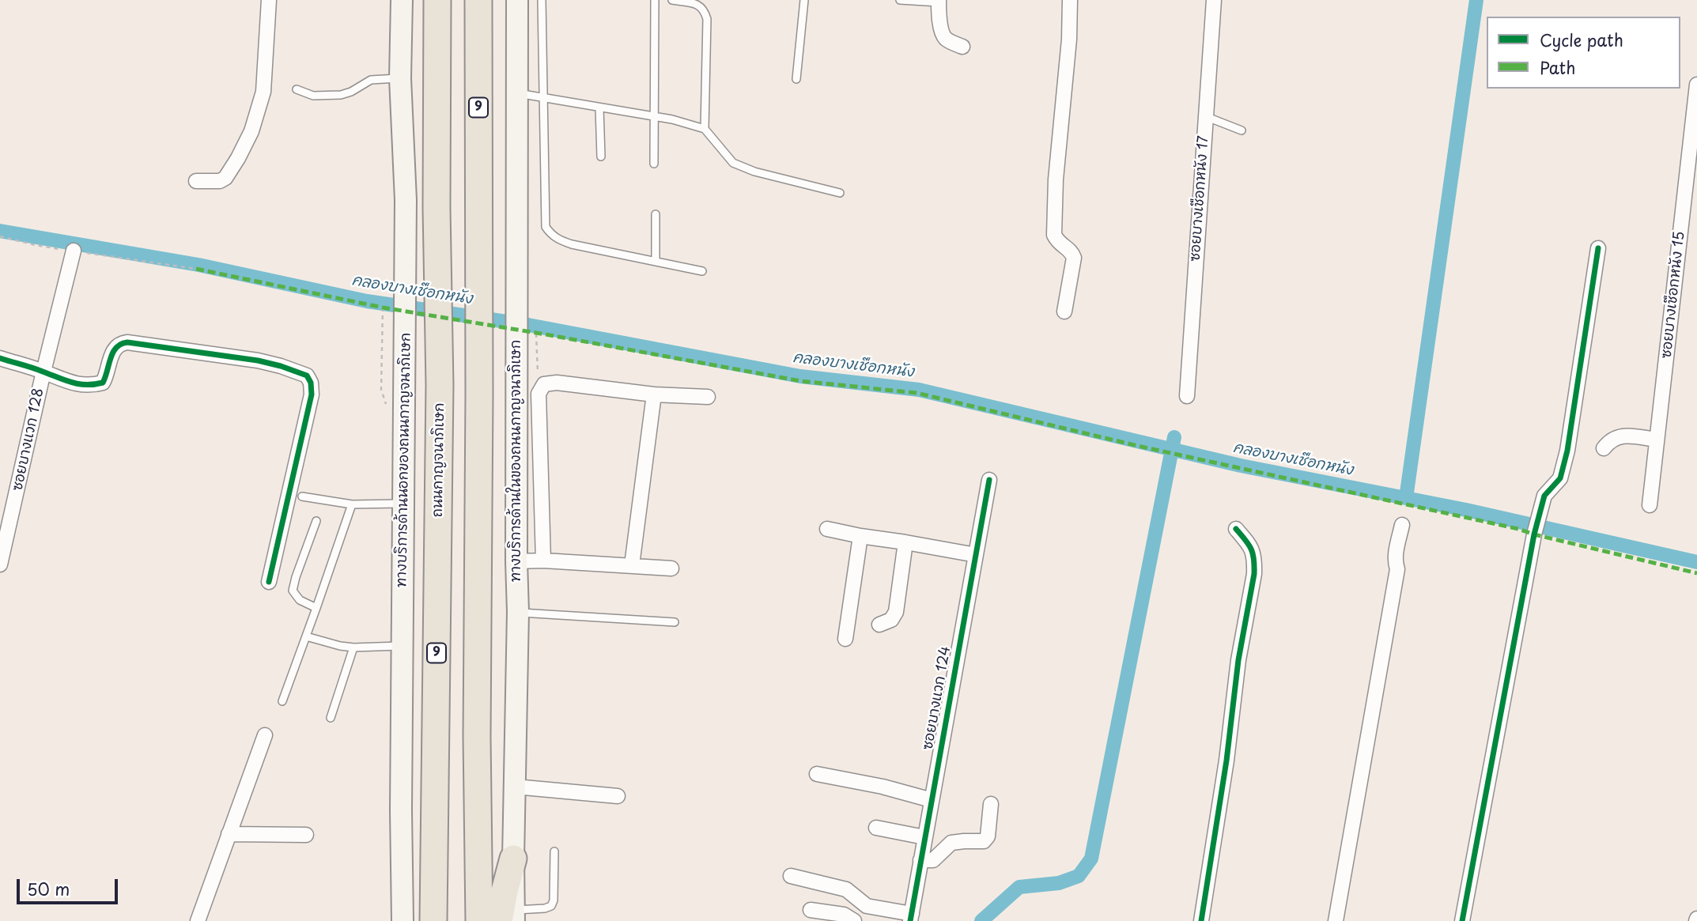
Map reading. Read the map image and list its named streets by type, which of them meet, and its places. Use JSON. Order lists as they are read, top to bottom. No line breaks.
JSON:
{"streets":{"highway":["9","ถนนกาญจนาภิเษก"],"main road":["ทางบริการด้านนอกของถนนกาญจนาภิเษก","ทางบริการด้านในของถนนกาญจนาภิเษก"],"street":["ซอยบางเชือกหนัง 17","ซอยบางเชือกหนัง 15","ซอยบางแวก 128","ซอยบางแวก 124"]},"water":["คลองบางเชือกหนัง"],"legend":["Cycle path","Path"],"scale_bar":"50 m"}
